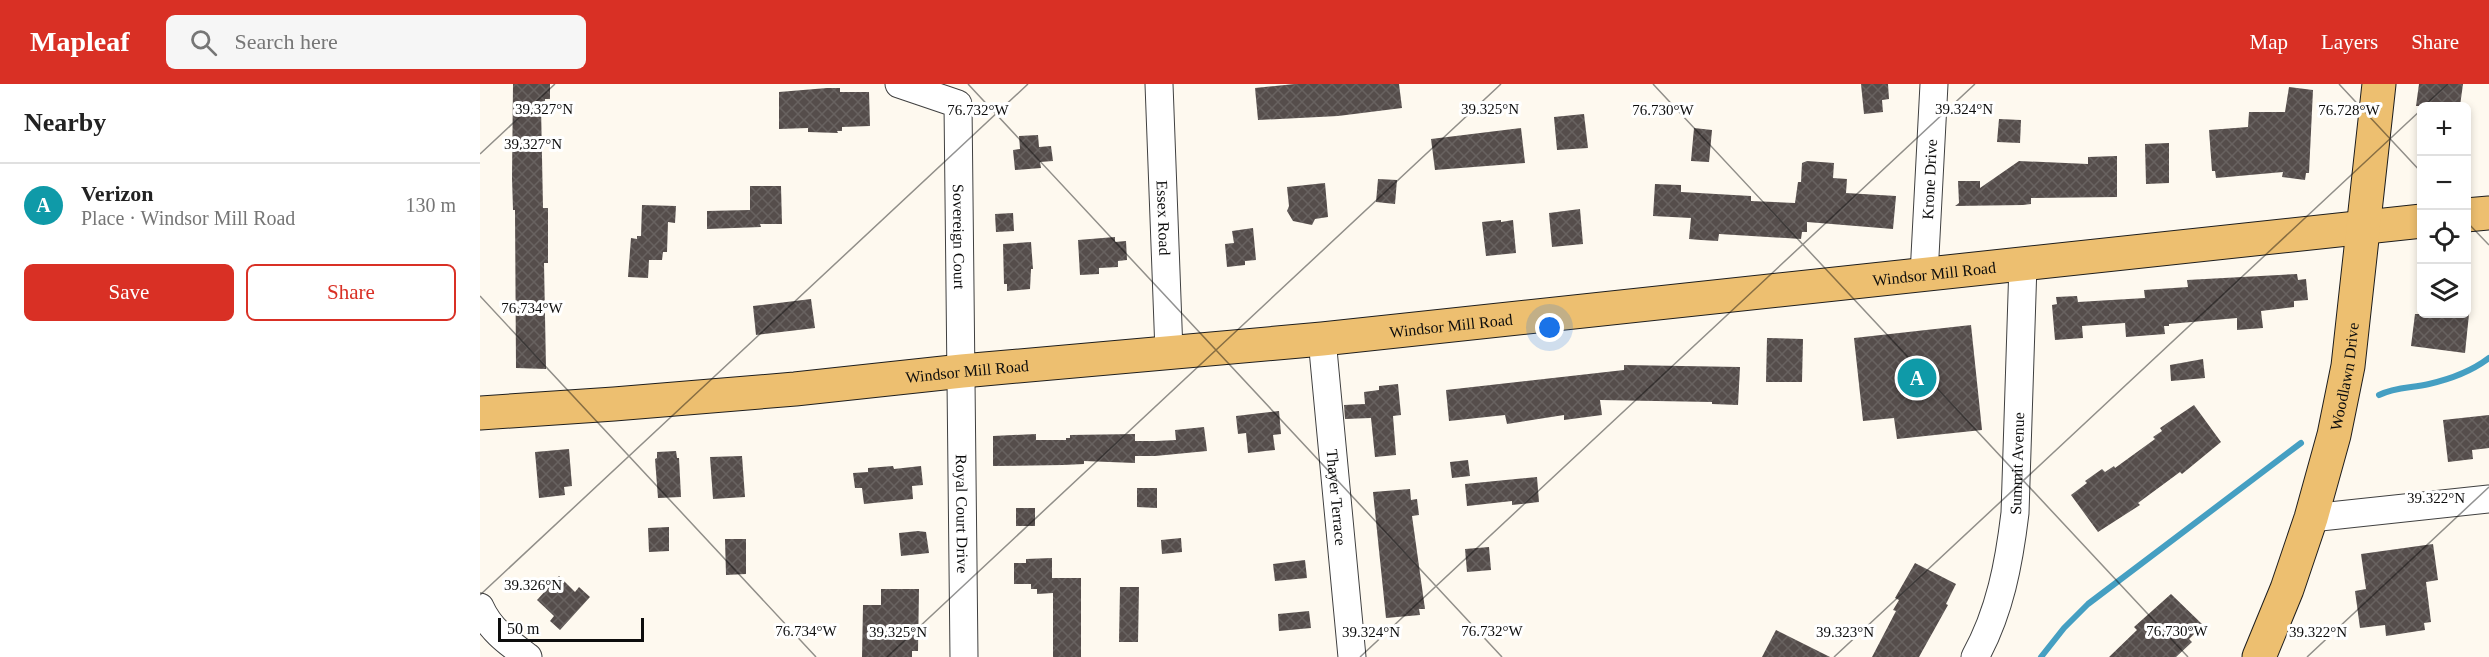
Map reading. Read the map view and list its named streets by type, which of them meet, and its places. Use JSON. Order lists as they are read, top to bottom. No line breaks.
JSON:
{"streets":{"main road":["Windsor Mill Road","Woodlawn Drive"],"street":["Krone Drive","Essex Road","Sovereign Court","Summit Avenue","Thayer Terrace","Royal Court Drive"]},"crossings":[["Krone Drive","Windsor Mill Road"],["Essex Road","Windsor Mill Road"],["Sovereign Court","Windsor Mill Road"],["Sovereign Court","Royal Court Drive"],["Windsor Mill Road","Woodlawn Drive"],["Windsor Mill Road","Summit Avenue"],["Windsor Mill Road","Thayer Terrace"],["Windsor Mill Road","Royal Court Drive"]],"scale_bar":"50 m","page":{"header":"Mapleaf","search":"Search here","nav":["Map","Layers","Share"],"heading":"Nearby","map_buttons":["+","−"],"list":[{"mark":"A","name":"Verizon","note":"Place · Windsor Mill Road","value":"130 m"}],"buttons":["Save","Share"],"pins":"A","scale":"50 m"},"coordinates":["39.327°N","39.325°N","39.324°N","76.728°W","76.730°W","76.732°W","76.734°W","39.322°N","39.326°N","39.323°N"]}
